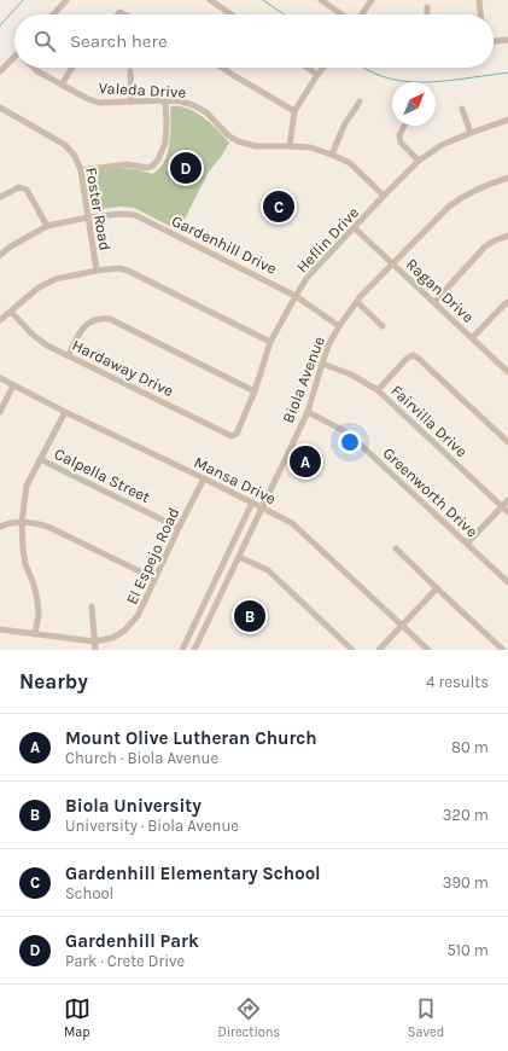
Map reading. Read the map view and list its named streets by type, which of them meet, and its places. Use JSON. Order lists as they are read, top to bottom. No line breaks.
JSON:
{"streets":{"street":["Valeda Drive","Foster Road","Heflin Drive","Gardenhill Drive","Ragan Drive","Hardaway Drive","Biola Avenue","Fairvilla Drive","Calpella Street","Mansa Drive","Greenworth Drive","El Espejo Road"]},"crossings":[["Valeda Drive","Heflin Drive"],["Foster Road","Gardenhill Drive"],["Heflin Drive","Gardenhill Drive"],["Heflin Drive","Ragan Drive"],["Heflin Drive","Hardaway Drive"],["Gardenhill Drive","Biola Avenue"],["Ragan Drive","Biola Avenue"],["Biola Avenue","Fairvilla Drive"],["Biola Avenue","Mansa Drive"],["Biola Avenue","Greenworth Drive"],["Calpella Street","El Espejo Road"],["Mansa Drive","El Espejo Road"]],"north":"top right","page":{"search":"Search here","pins":["D","C","A","B"],"heading":["Nearby","4 results"],"list":[{"mark":"A","name":"Mount Olive Lutheran Church","note":"Church · Biola Avenue","value":"80 m"},{"mark":"B","name":"Biola University","note":"University · Biola Avenue","value":"320 m"},{"mark":"C","name":"Gardenhill Elementary School","note":"School","value":"390 m"},{"mark":"D","name":"Gardenhill Park","note":"Park · Crete Drive","value":"510 m"}],"nav":["Map","Directions","Saved"]}}
